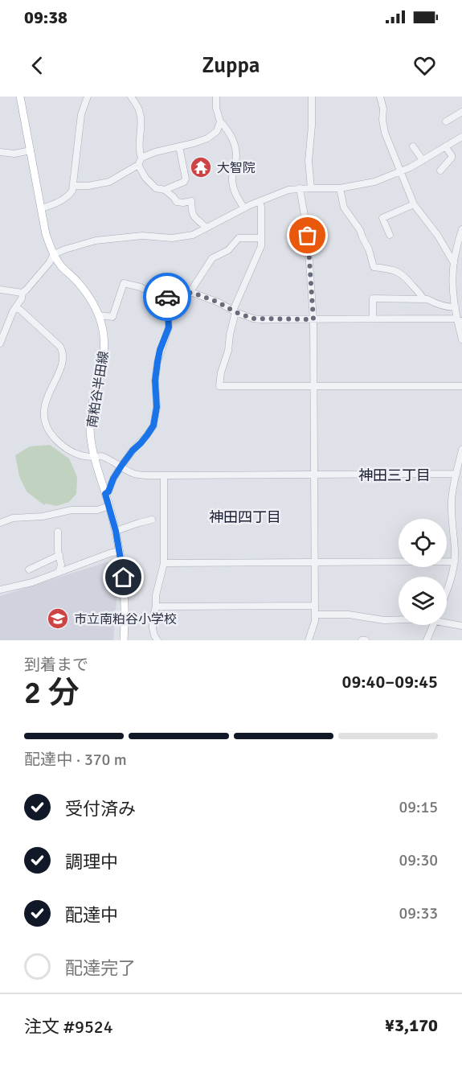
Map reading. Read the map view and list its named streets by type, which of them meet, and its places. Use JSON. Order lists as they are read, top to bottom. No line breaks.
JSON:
{"streets":{"main road":["南粕谷半田線"]},"districts":["神田三丁目","神田四丁目"],"places":{"temple":["大智院"],"school or university":["市立南粕谷小学校"]},"page":{"status":"09:38","header":"Zuppa","heading":["2 分","到着まで","09:40–09:45"],"panel":["注文 #9524","¥3,170"],"bar":"配達中 · 370 m","list":[["受付済み","09:15"],["調理中","09:30"],["配達中","09:33"],"配達完了"]}}
